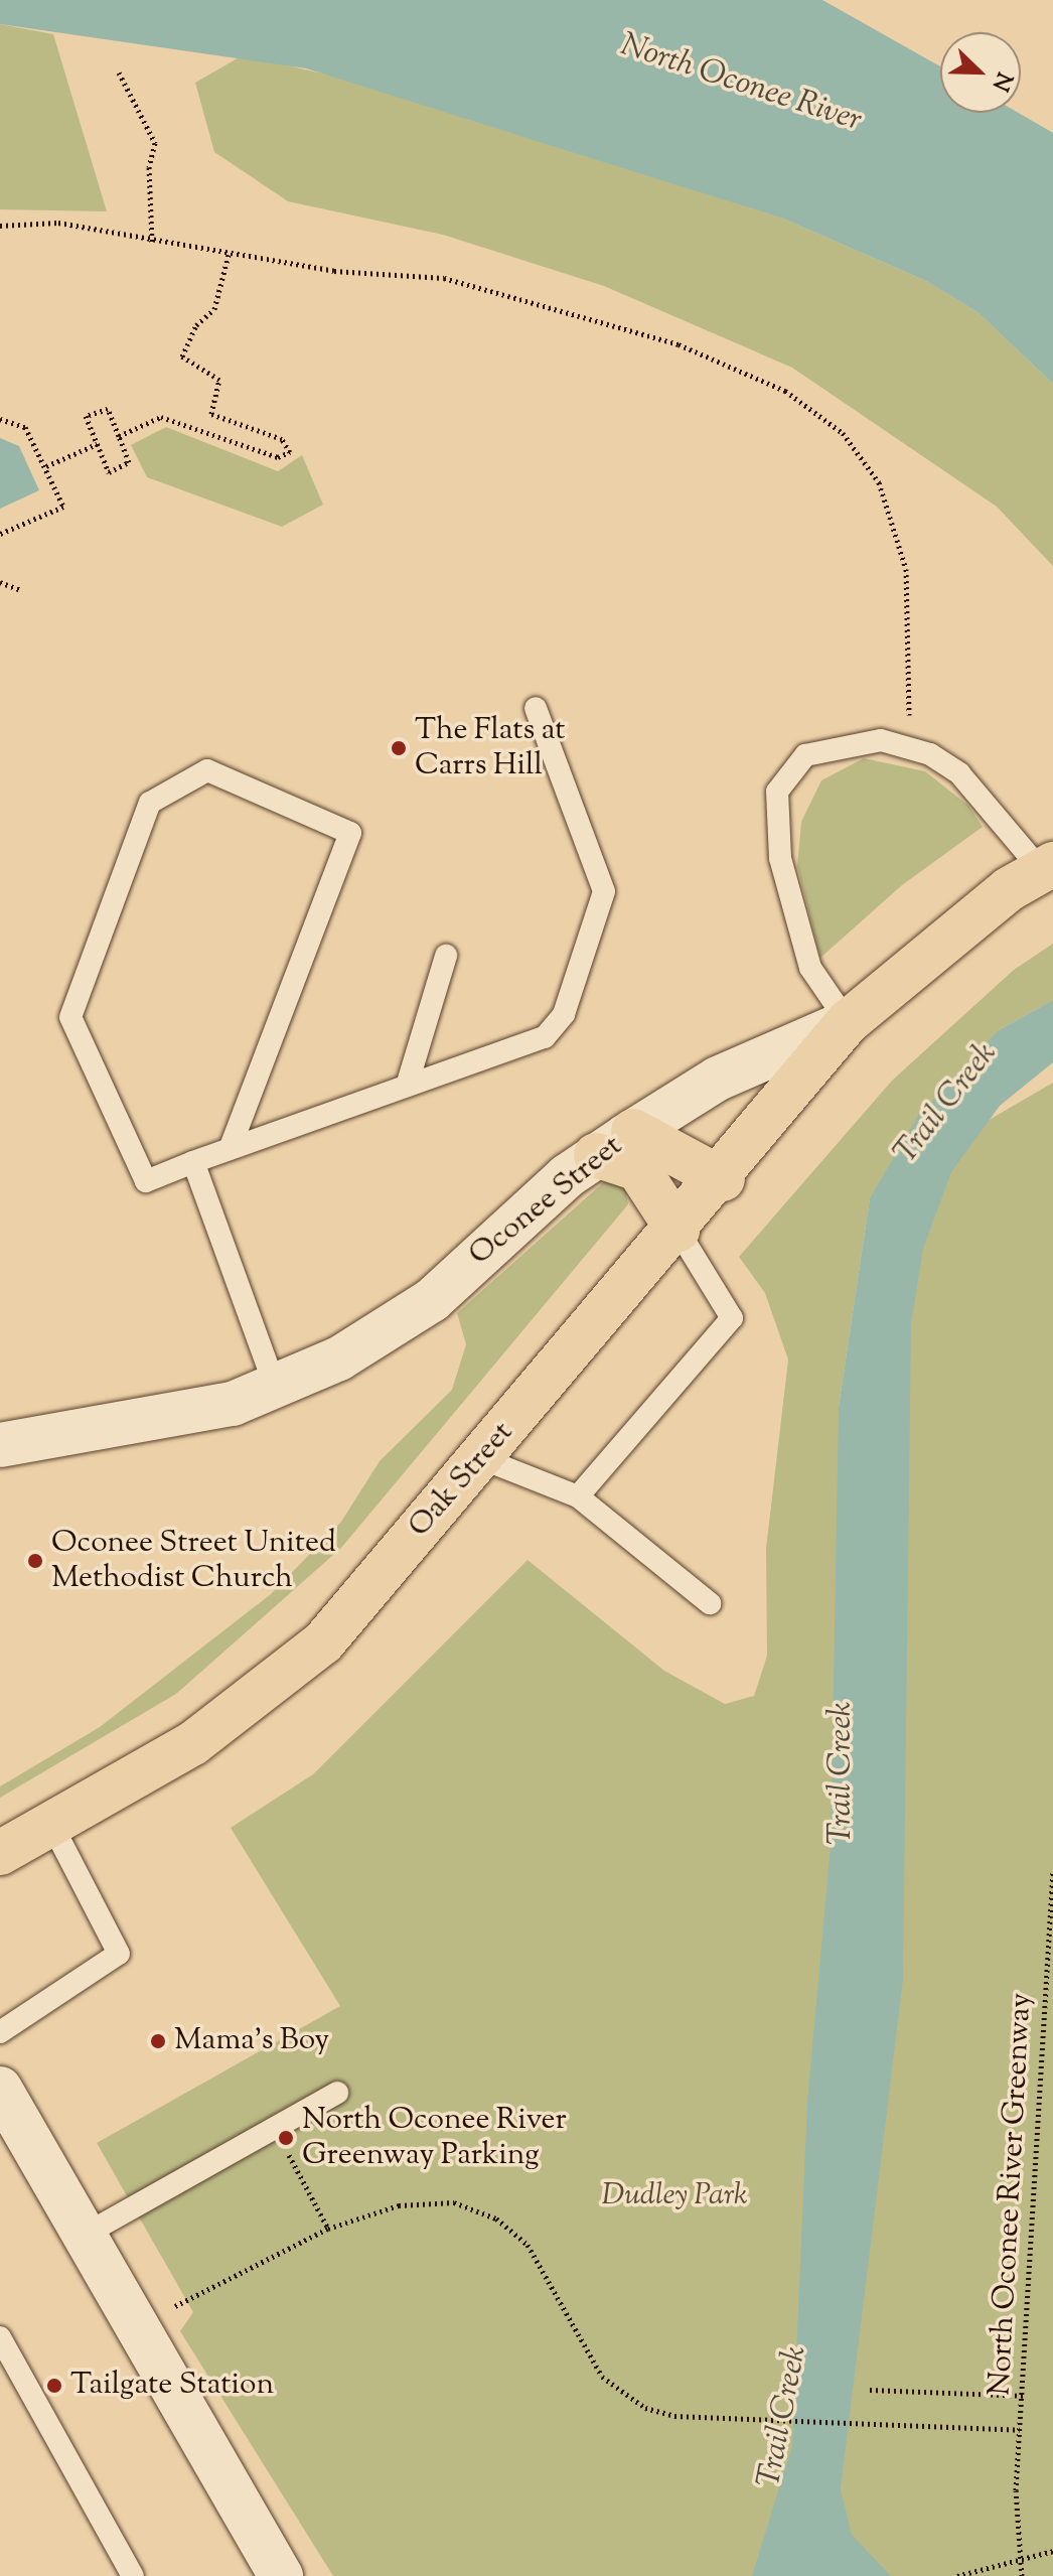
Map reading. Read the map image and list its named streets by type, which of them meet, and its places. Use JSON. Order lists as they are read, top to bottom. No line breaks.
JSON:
{"streets":{"main road":["Oconee Street","Oak Street"],"path":["North Oconee River Greenway"]},"crossings":[["Oconee Street","Oak Street"]],"water":["North Oconee River","Trail Creek"],"parks":["Dudley Park"],"places":["The Flats at Carrs Hill","Oconee Street United Methodist Church","Mama's Boy","North Oconee River Greenway Parking","Tailgate Station"],"north":"bottom right"}
